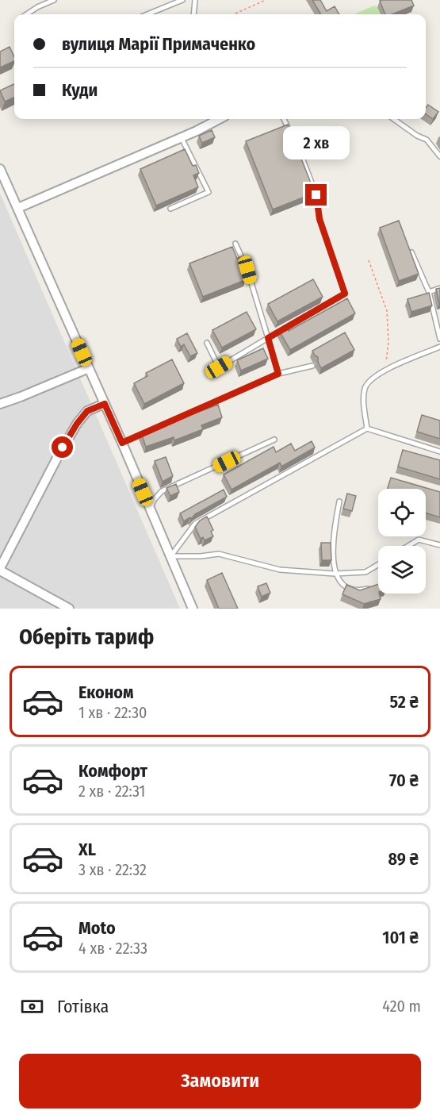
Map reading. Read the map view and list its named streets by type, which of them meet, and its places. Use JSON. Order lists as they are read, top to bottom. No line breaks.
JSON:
{"page":{"banner":["вулиця Марії Примаченко","Куди"],"bubble":"2 хв","heading":"Оберіть тариф","list":[{"name":"Економ","note":"1 хв · 22:30","value":"52 ₴"},{"name":"Комфорт","note":"2 хв · 22:31","value":"70 ₴"},{"name":"XL","note":"3 хв · 22:32","value":"89 ₴"},{"name":"Moto","note":"4 хв · 22:33","value":"101 ₴"}],"pay":["Готівка","420 m"],"buttons":"Замовити"}}
